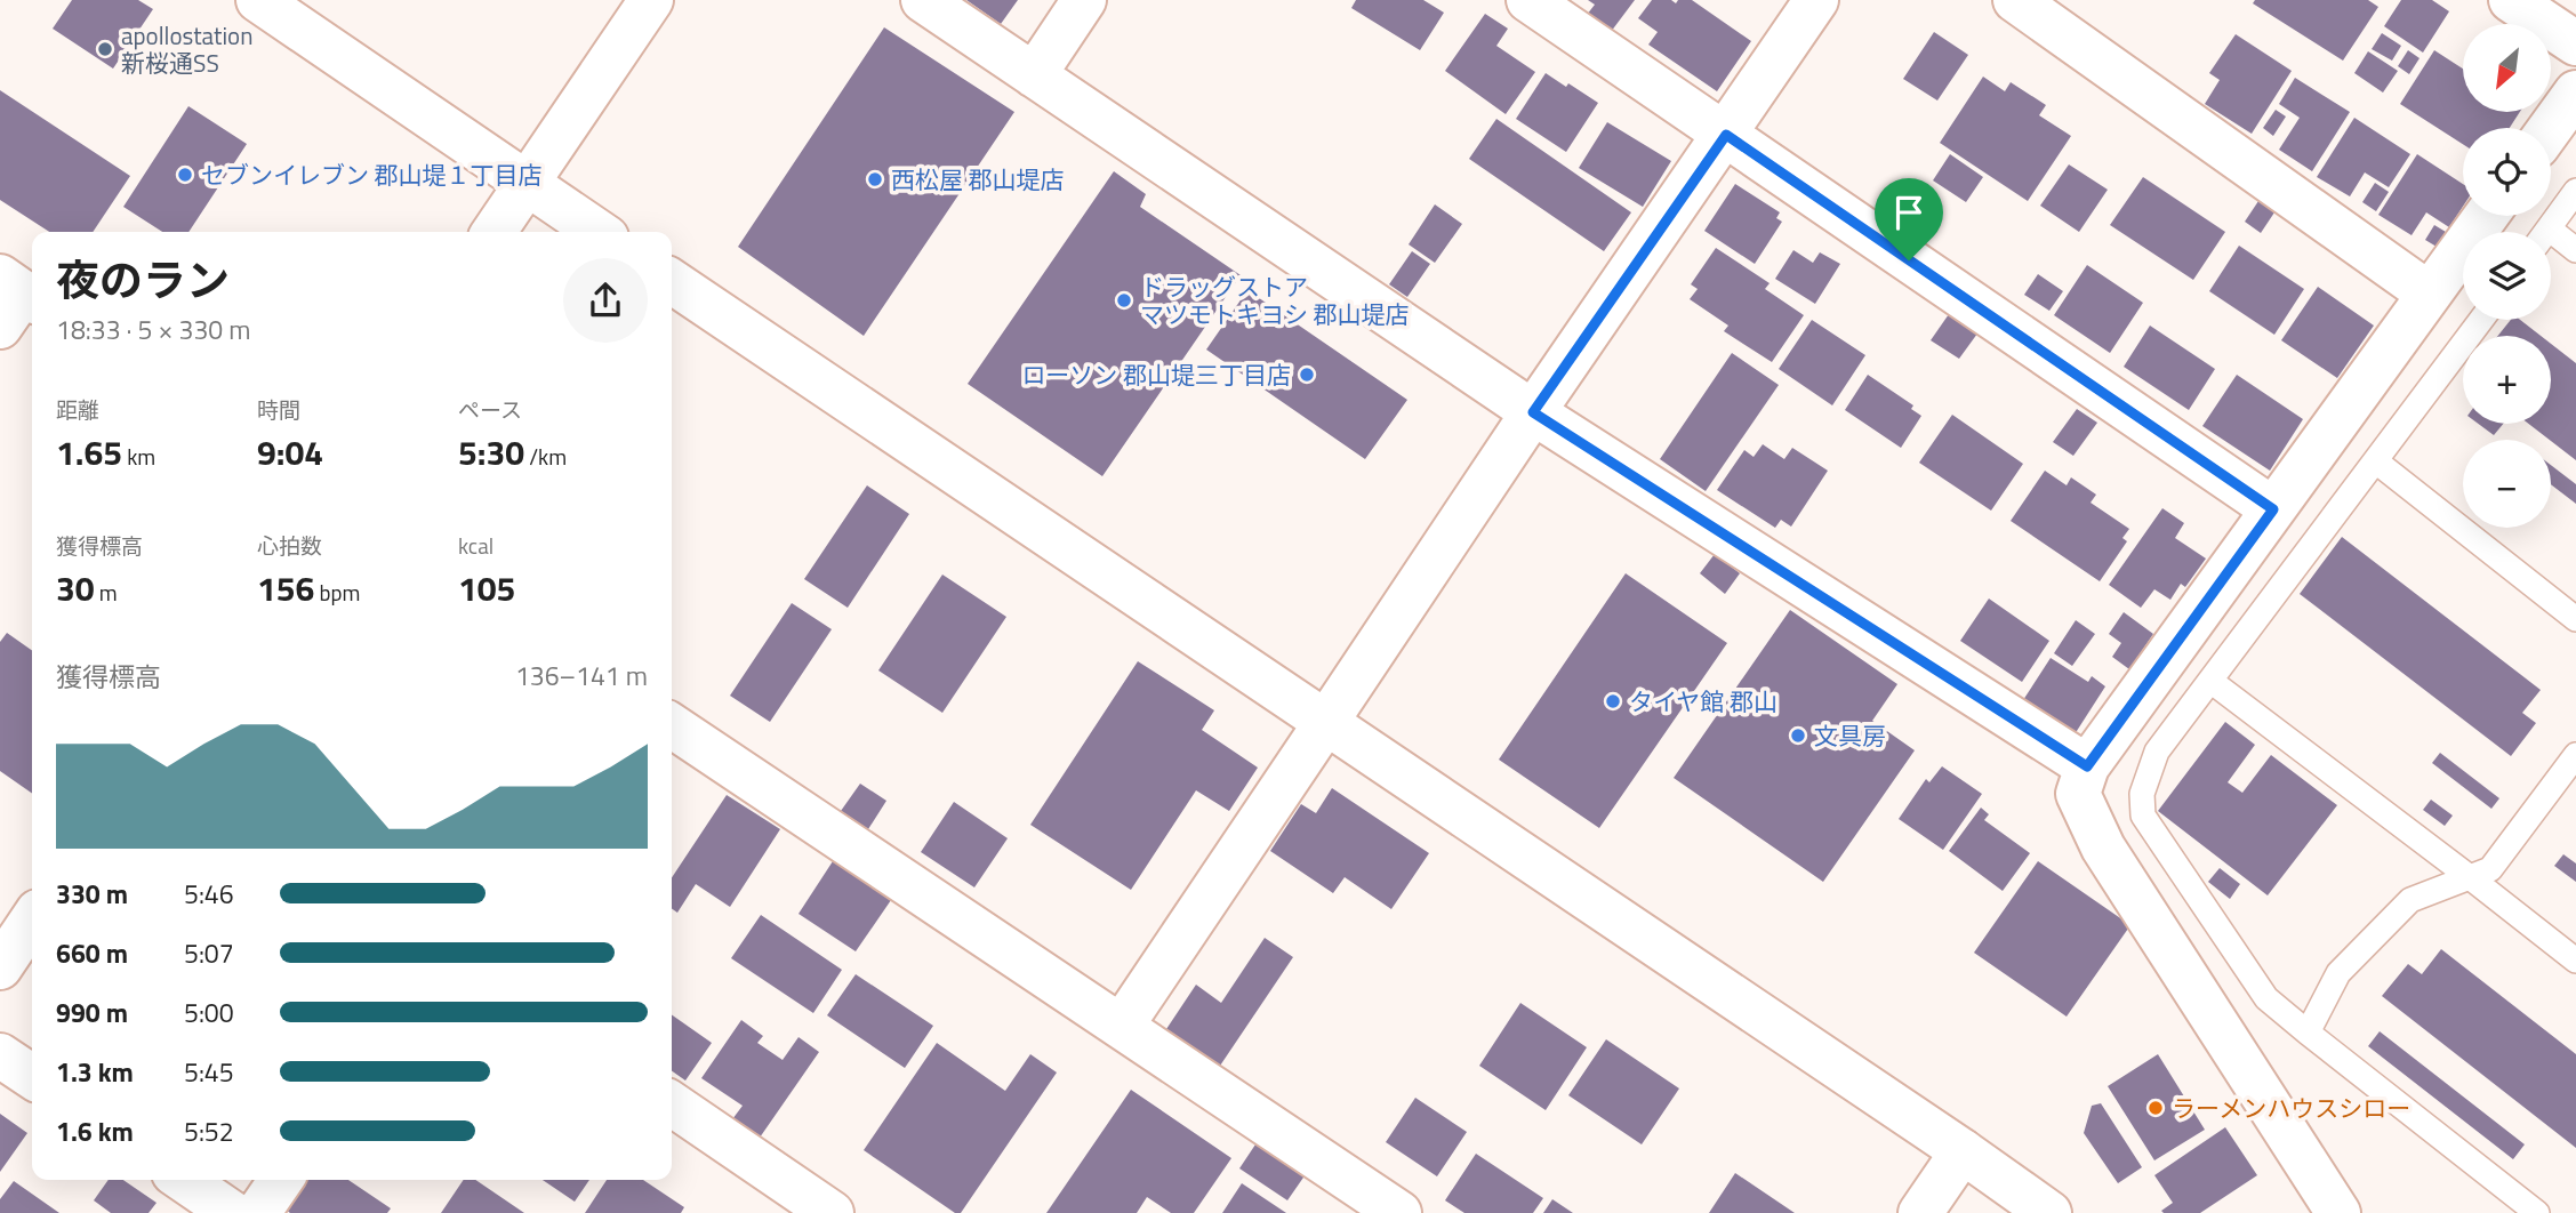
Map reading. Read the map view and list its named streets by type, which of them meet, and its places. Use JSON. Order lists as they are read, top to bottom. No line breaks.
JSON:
{"places":["apollostation 新桜通SS","セブンイレブン 郡山堤１丁目店","西松屋 郡山堤店","ドラッグストア マツモトキヨシ 郡山堤店","ローソン 郡山堤三丁目店","タイヤ館 郡山","文具房","ラーメンハウスシロー"],"north":"bottom left","page":{"map_buttons":["+","−"],"heading":["夜のラン","18:33 · 5 × 330 m"],"stats":[["距離","1.65 km"],["時間","9:04"],["ペース","5:30 /km"],["獲得標高","30 m"],["心拍数","156 bpm"],["kcal","105"]],"chart":["獲得標高","136–141 m"],"list":[{"name":"330 m","note":"5:46"},{"name":"660 m","note":"5:07"},{"name":"990 m","note":"5:00"},{"name":"1.3 km","note":"5:45"},{"name":"1.6 km","note":"5:52"}]}}
